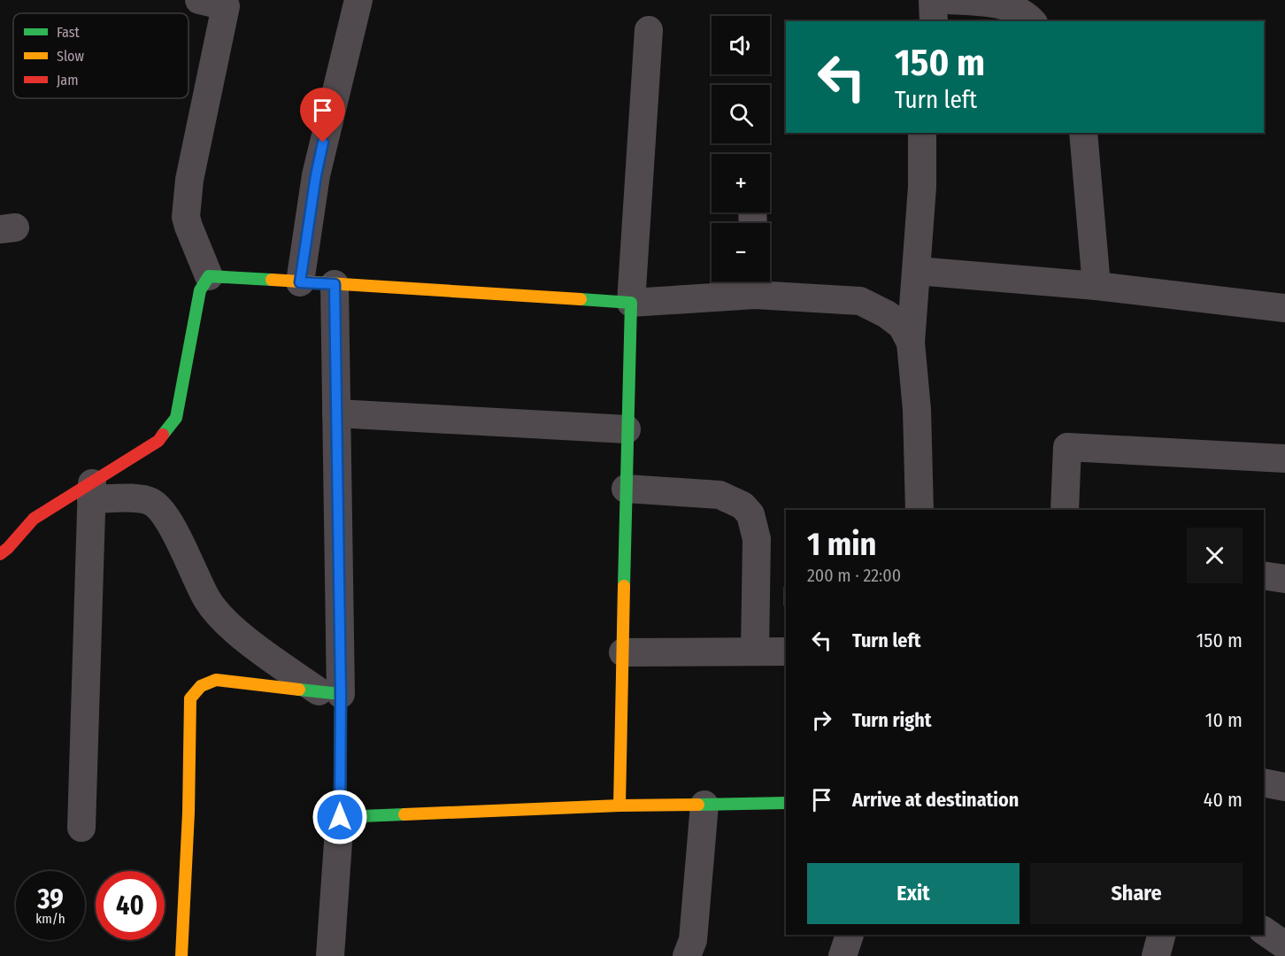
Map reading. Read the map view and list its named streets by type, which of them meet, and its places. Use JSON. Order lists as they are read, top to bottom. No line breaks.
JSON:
{"legend":["Fast","Slow","Jam"],"page":{"map_buttons":["+","−"],"turn":["150 m","Turn left"],"heading":["1 min","200 m · 22:00"],"list":[{"name":"Turn left","value":"150 m"},{"name":"Turn right","value":"10 m"},{"name":"Arrive at destination","value":"40 m"}],"buttons":["Exit","Share"],"speed":"39 km/h","limit":"40"}}
